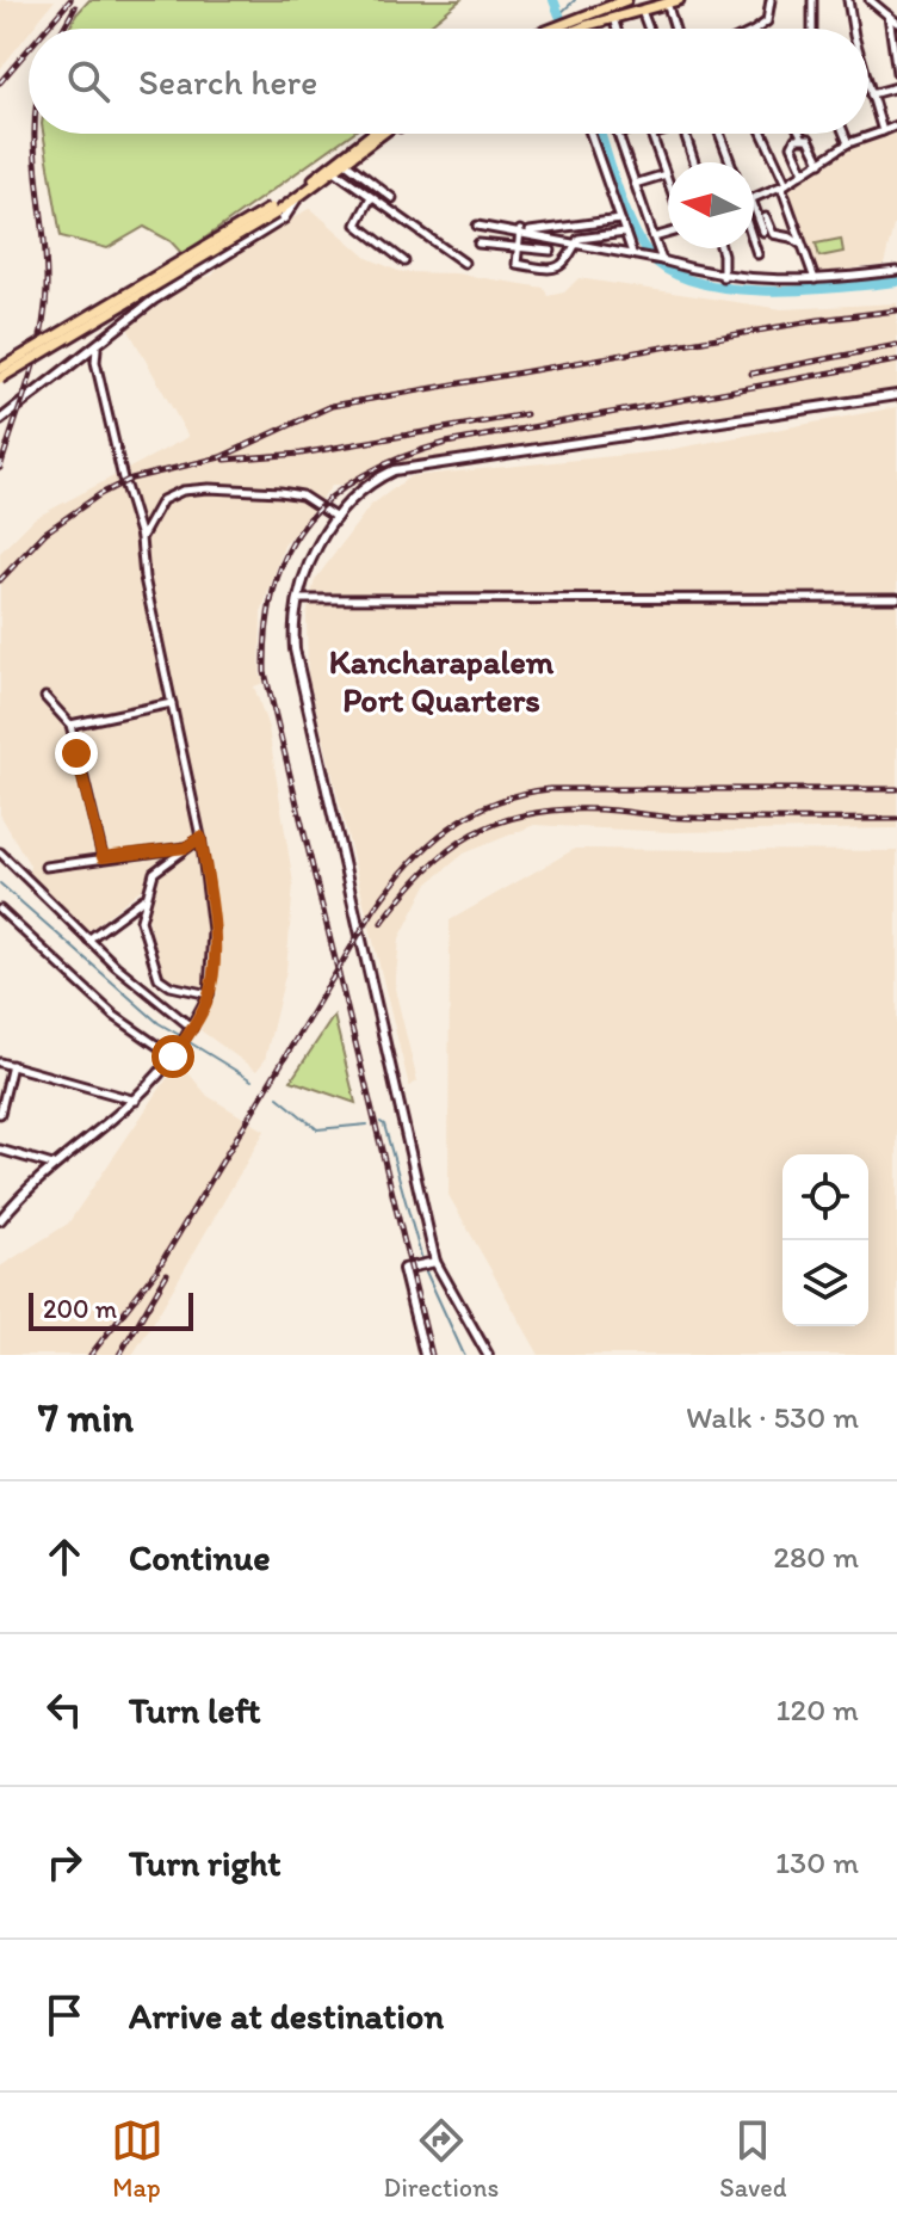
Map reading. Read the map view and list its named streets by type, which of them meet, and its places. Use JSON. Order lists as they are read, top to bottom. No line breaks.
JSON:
{"districts":["Kancharapalem Port Quarters"],"scale_bar":"200 m","north":"left","page":{"search":"Search here","scale":"200 m","heading":["7 min","Walk · 530 m"],"list":[["Continue","280 m"],["Turn left","120 m"],["Turn right","130 m"],"Arrive at destination"],"nav":["Map","Directions","Saved"]}}
